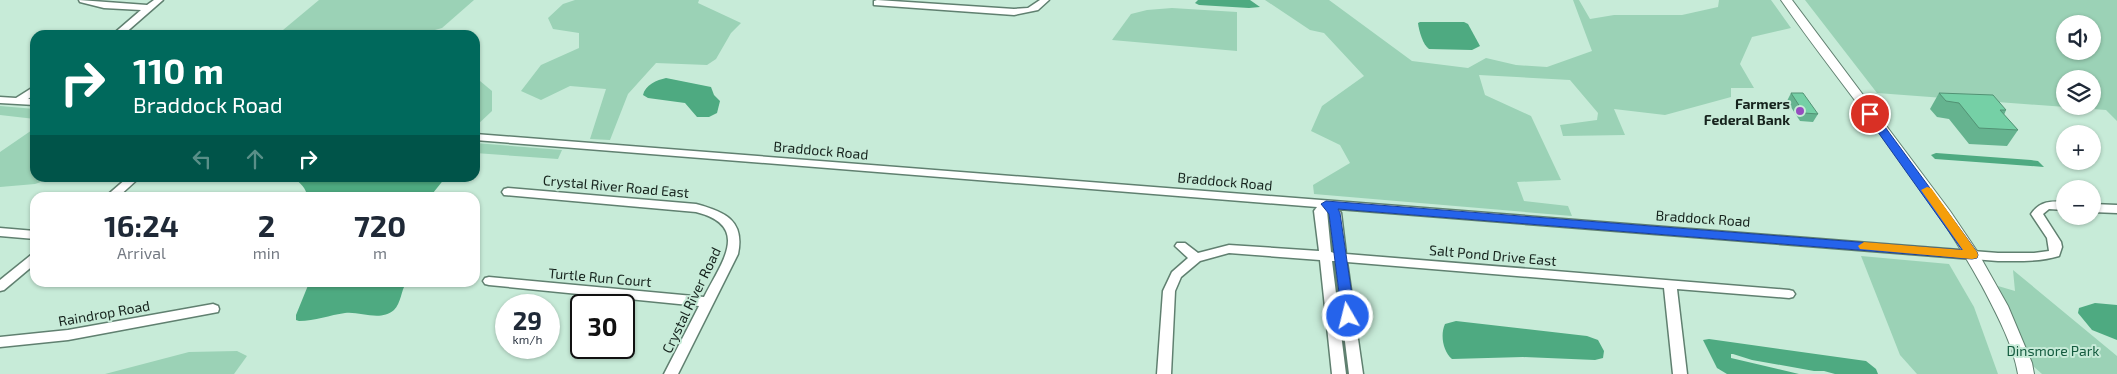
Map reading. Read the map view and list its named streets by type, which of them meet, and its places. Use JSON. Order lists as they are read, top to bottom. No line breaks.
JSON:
{"streets":{"street":["Braddock Road","Crystal River Road East","Salt Pond Drive East","Turtle Run Court","Crystal River Road","Raindrop Road"]},"crossings":[["Crystal River Road East","Crystal River Road"],["Turtle Run Court","Crystal River Road"]],"parks":["Dinsmore Park"],"places":["Farmers Federal Bank"],"page":{"map_buttons":["+","−"],"turn":["110 m","Braddock Road"],"eta":["16:24","Arrival","2","min","720","m"],"speed":"29 km/h","limit":"30"}}
